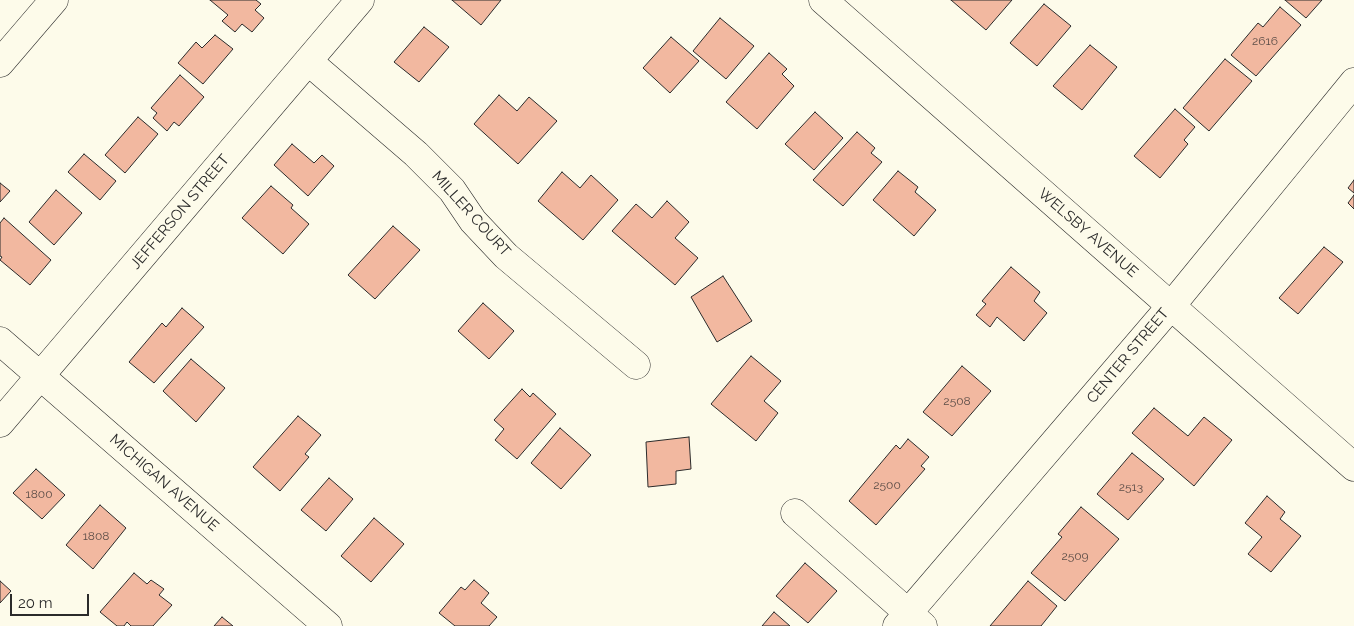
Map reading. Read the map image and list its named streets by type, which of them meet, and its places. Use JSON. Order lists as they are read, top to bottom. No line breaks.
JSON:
{"streets":{"street":["JEFFERSON STREET","MILLER COURT","WELSBY AVENUE","CENTER STREET","MICHIGAN AVENUE"]},"crossings":[["JEFFERSON STREET","MILLER COURT"],["JEFFERSON STREET","MICHIGAN AVENUE"],["WELSBY AVENUE","CENTER STREET"]],"house_numbers":["2616","2508","2500","2513","1800","1808","2509"],"scale_bar":"20 m"}
